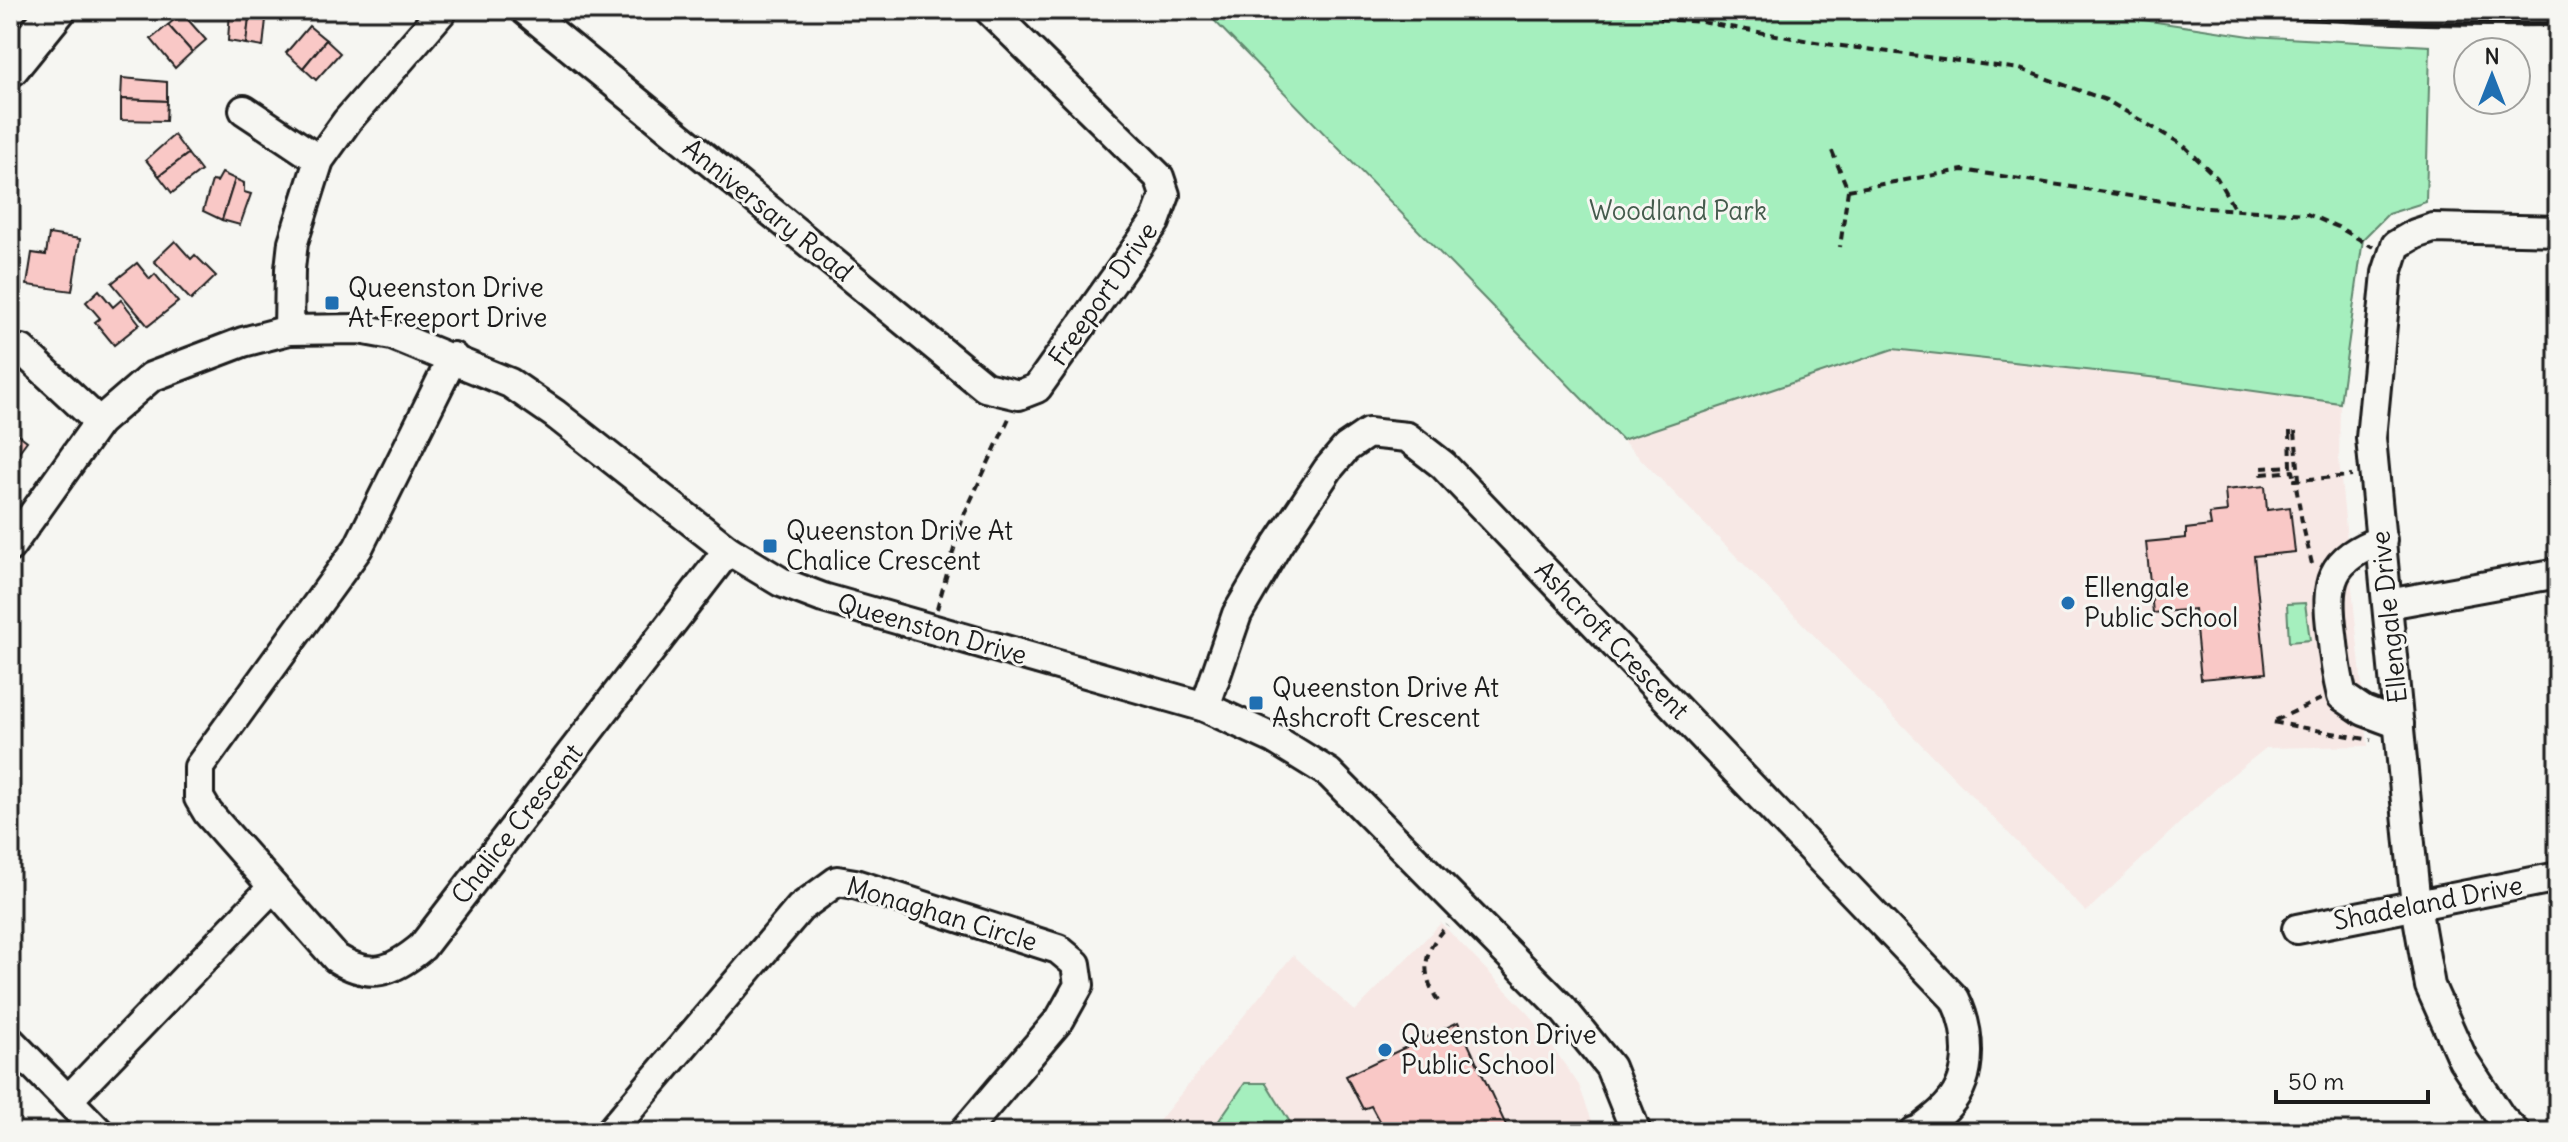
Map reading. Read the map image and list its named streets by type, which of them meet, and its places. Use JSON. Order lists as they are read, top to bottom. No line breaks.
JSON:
{"streets":{"street":["Anniversary Road","Freeport Drive","Ellengale Drive","Queenston Drive","Ashcroft Crescent","Chalice Crescent","Shadeland Drive","Monaghan Circle"]},"crossings":[["Anniversary Road","Freeport Drive"],["Ellengale Drive","Shadeland Drive"],["Queenston Drive","Ashcroft Crescent"],["Queenston Drive","Chalice Crescent"]],"parks":["Woodland Park"],"places":{"transit":["Queenston Drive At Freeport Drive","Queenston Drive At Chalice Crescent","Queenston Drive At Ashcroft Crescent"],"other":["Ellengale Public School","Queenston Drive Public School"]},"scale_bar":"50 m","north":"top"}
